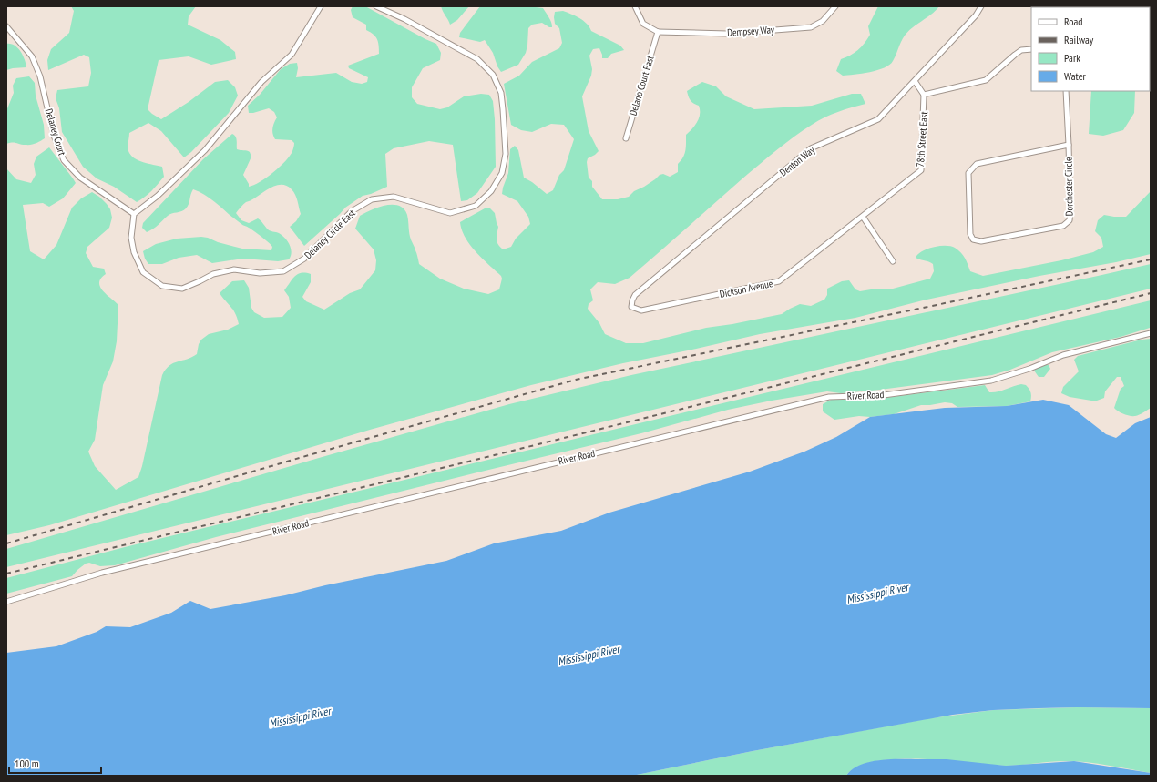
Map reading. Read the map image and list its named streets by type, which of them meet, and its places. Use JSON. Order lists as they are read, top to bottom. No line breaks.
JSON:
{"streets":{"street":["Dempsey Way","Delano Court East","Delaney Court","78th Street East","Denton Way","Dorchester Circle","Delaney Circle East","Dickson Avenue","River Road"]},"crossings":[["Dempsey Way","Delano Court East"],["Delaney Court","Delaney Circle East"],["78th Street East","Dickson Avenue"],["Denton Way","Dickson Avenue"]],"water":["Mississippi River"],"legend":["Road","Railway","Park","Water"],"scale_bar":"100 m"}
